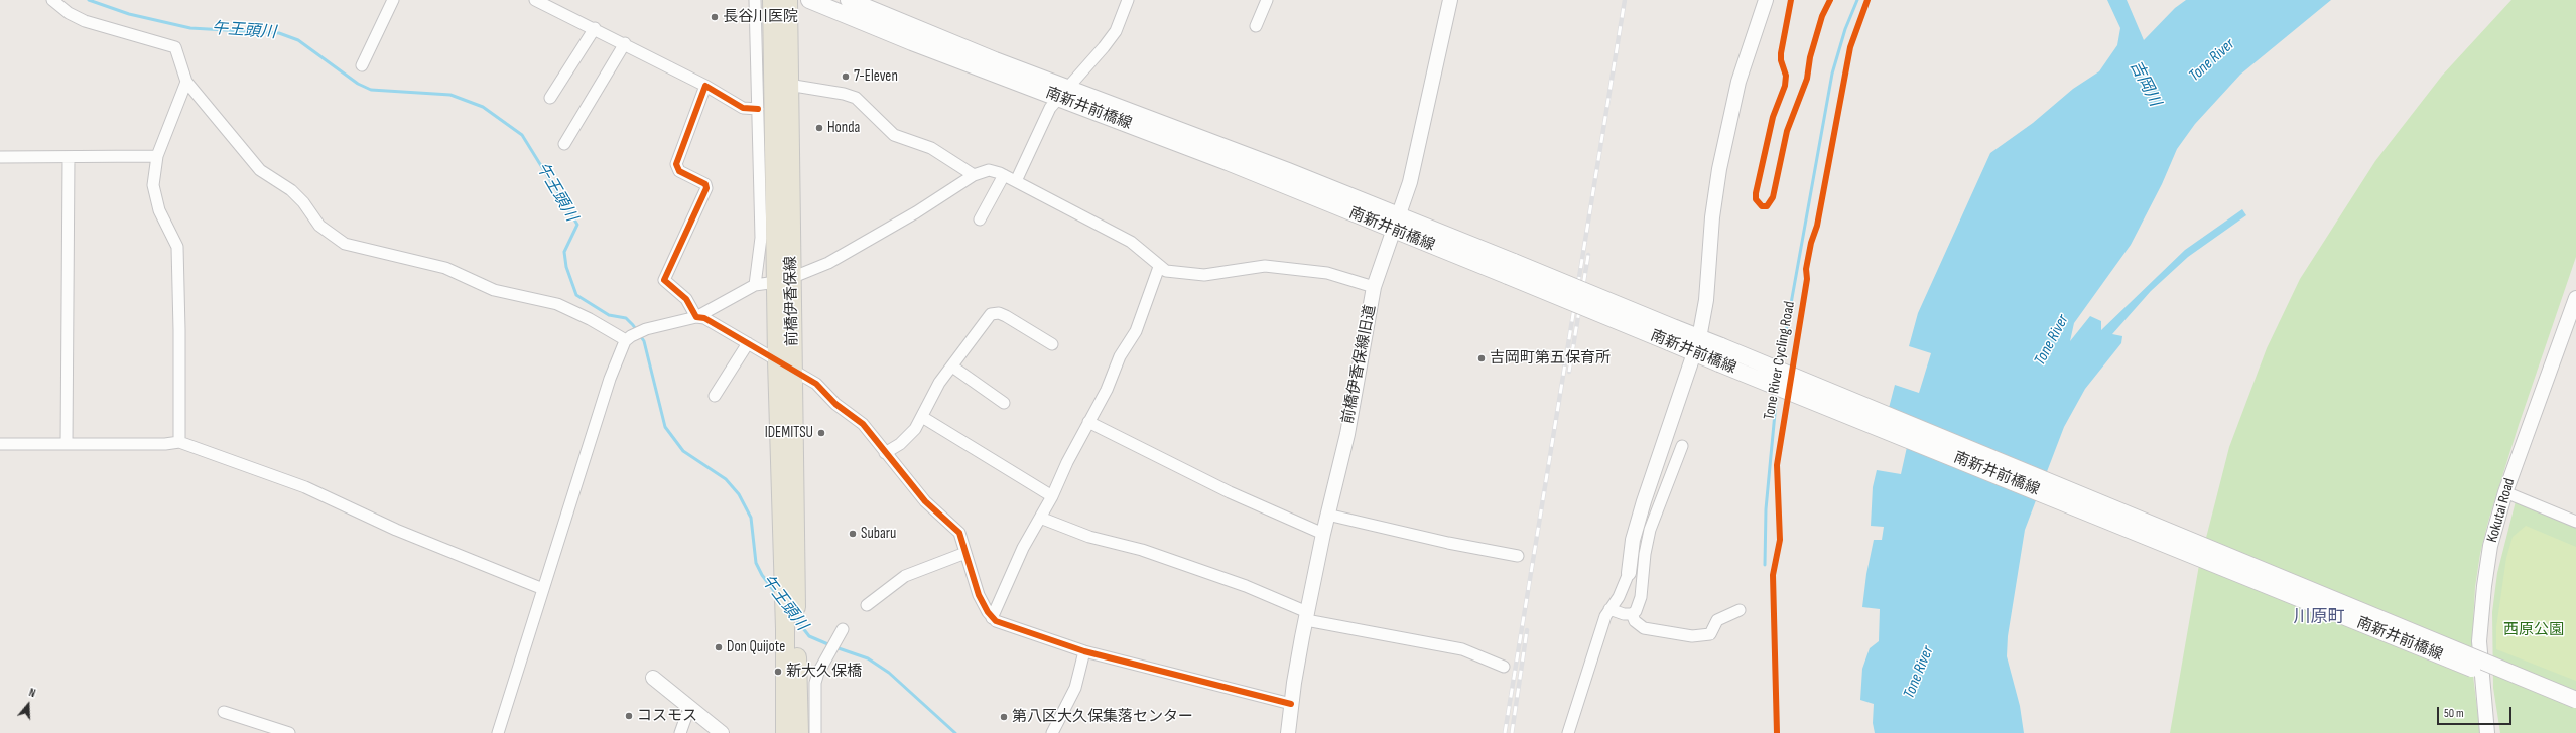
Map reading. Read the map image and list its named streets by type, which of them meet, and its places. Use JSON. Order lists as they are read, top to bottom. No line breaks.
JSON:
{"streets":{"main road":["南新井前橋線","前橋伊香保線"],"street":["前橋伊香保線旧道","Kokutai Road"],"cycle path":["Tone River Cycling Road"]},"crossings":[["南新井前橋線","前橋伊香保線旧道"]],"districts":["川原町"],"water":["午王頭川","Tone River","吉岡川"],"parks":["西原公園"],"places":["長谷川医院","7-Eleven","Honda","吉岡町第五保育所","IDEMITSU","Subaru","Don Quijote","新大久保橋","コスモス","第八区大久保集落センター"],"scale_bar":"50 m","north":"top"}
